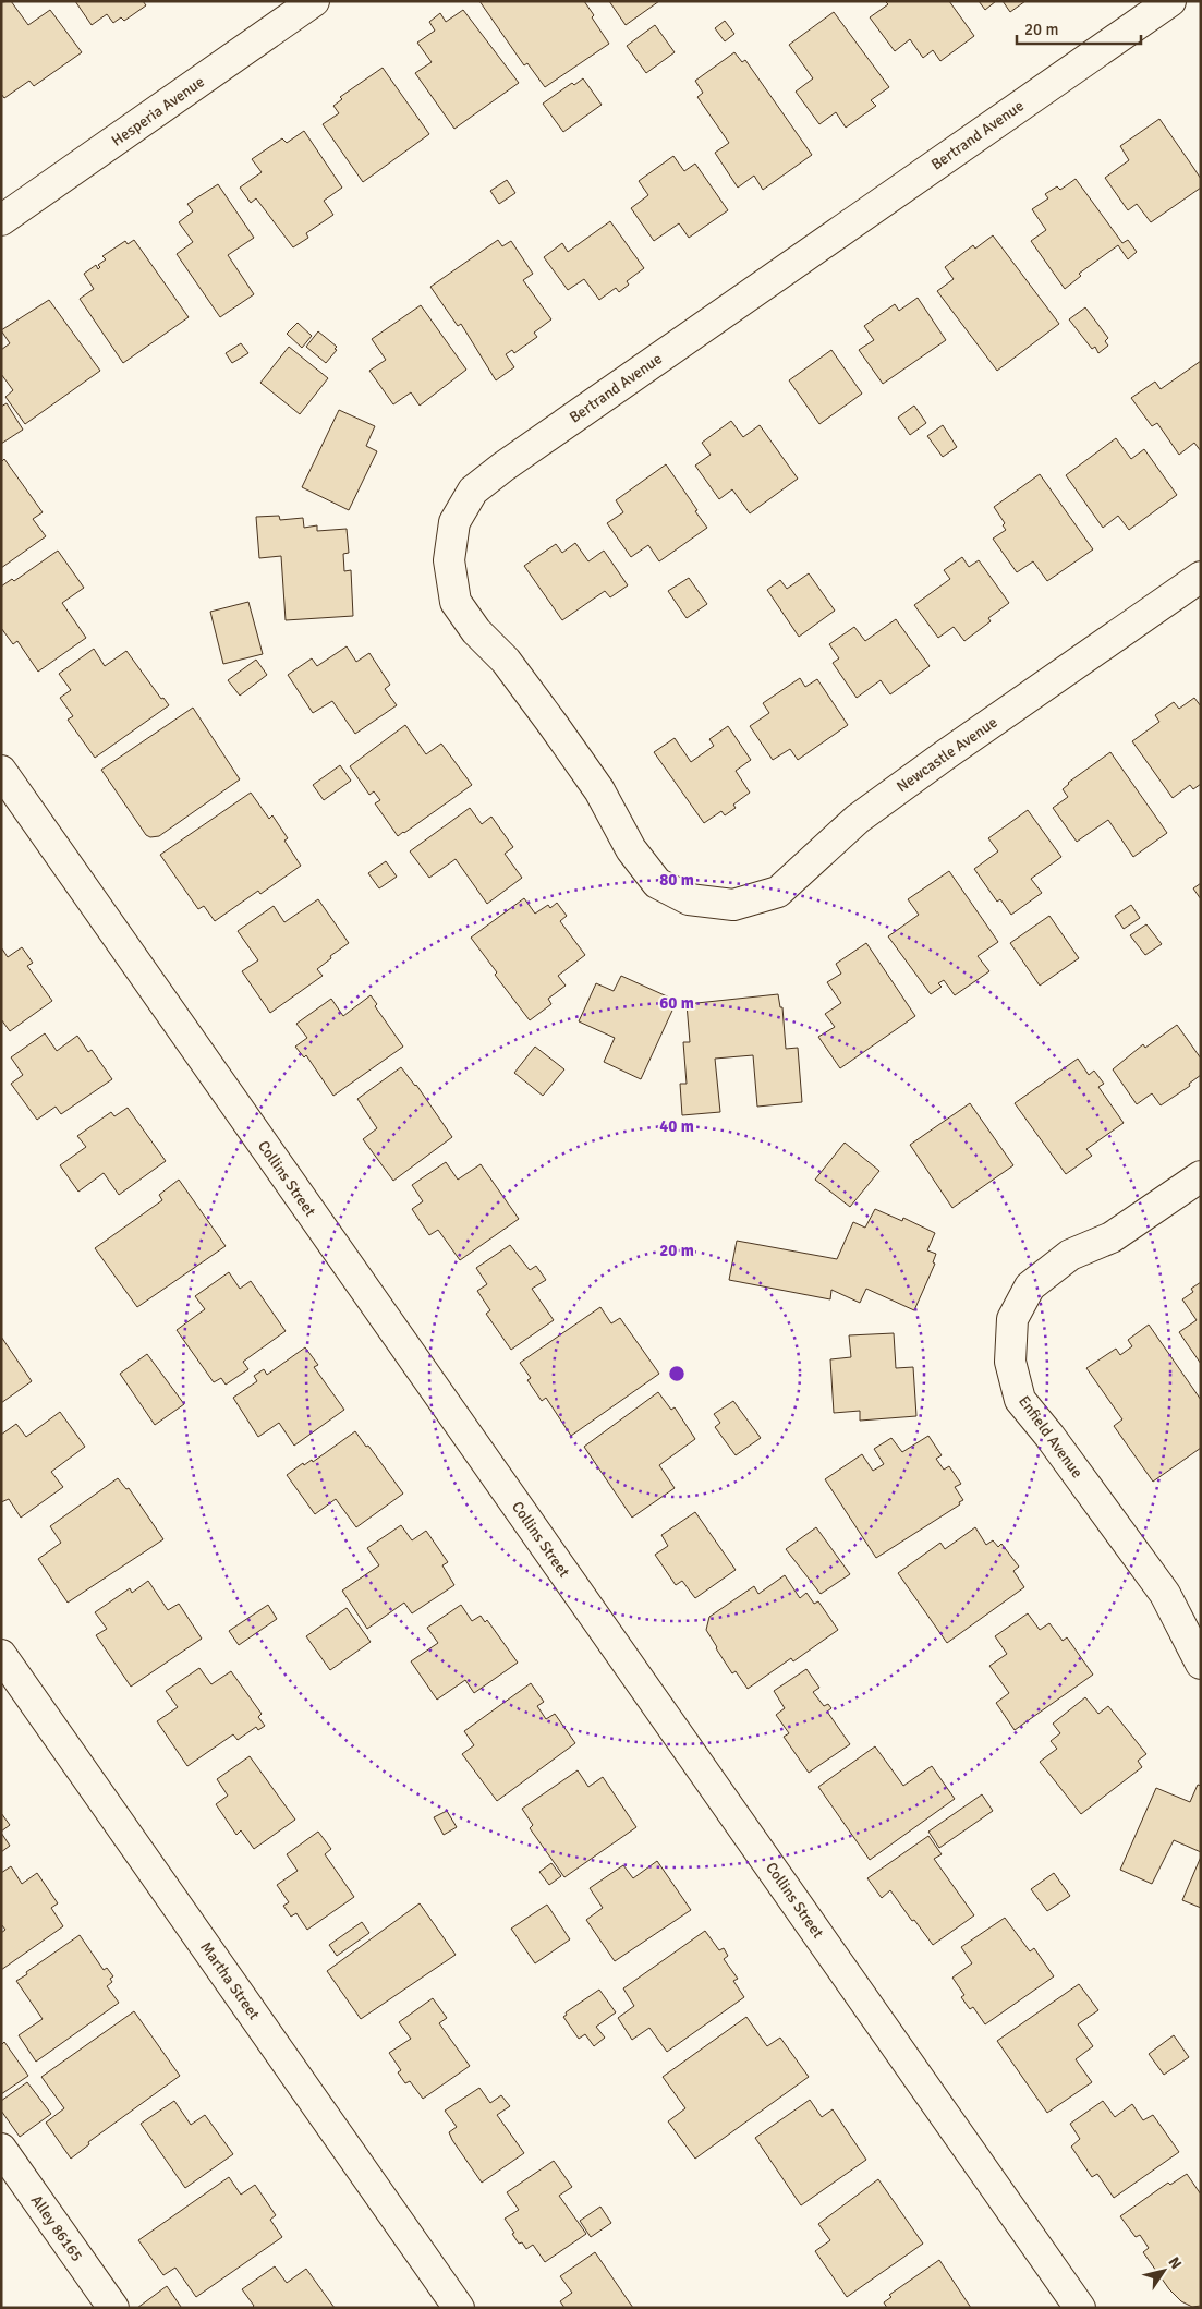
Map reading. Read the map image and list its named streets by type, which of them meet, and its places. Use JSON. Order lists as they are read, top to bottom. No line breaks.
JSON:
{"streets":{"street":["Hesperia Avenue","Bertrand Avenue","Newcastle Avenue","Collins Street","Enfield Avenue","Martha Street","Alley 86165"]},"crossings":[["Bertrand Avenue","Newcastle Avenue"]],"scale_bar":"20 m","north":"top right","rings":["80 m","60 m","40 m","20 m"]}
